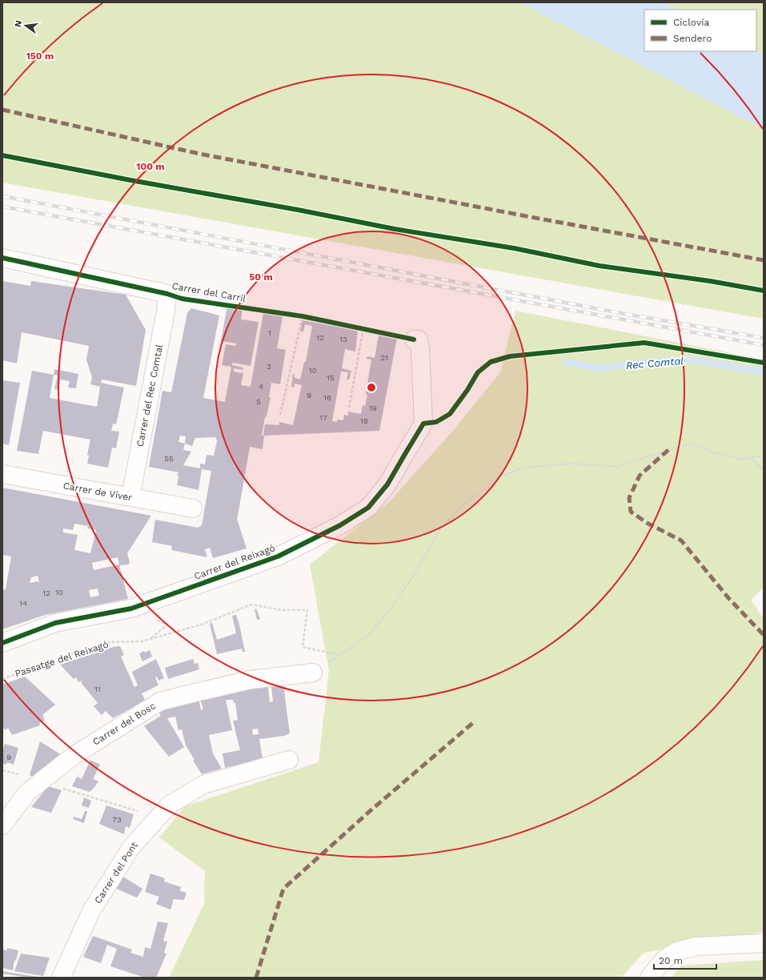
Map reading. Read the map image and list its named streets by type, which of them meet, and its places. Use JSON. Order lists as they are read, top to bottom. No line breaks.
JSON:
{"streets":{"street":["Carrer del Carril","Carrer del Rec Comtal","Carrer de Viver","Carrer del Reixagó","Carrer del Bosc","Carrer del Pont"],"path":["Passatge del Reixagó"]},"crossings":[["Carrer del Carril","Carrer del Rec Comtal"],["Carrer del Carril","Carrer del Reixagó"],["Carrer del Rec Comtal","Carrer de Viver"]],"water":["Rec Comtal"],"house_numbers":["1","12","13","21","3","10","15","4","9","16","5","19","17","18","55","10","12","14","11","9","73"],"legend":["Ciclovía","Sendero"],"scale_bar":"20 m","north":"left","rings":["150 m","100 m","50 m"]}
